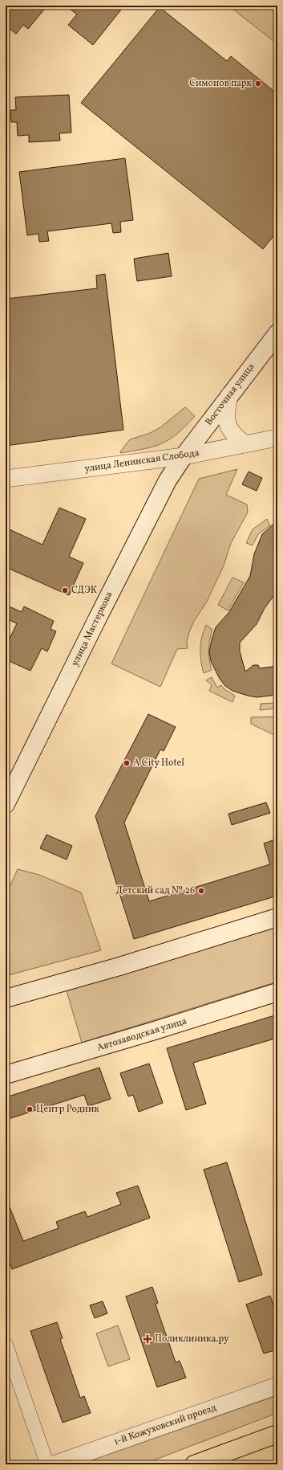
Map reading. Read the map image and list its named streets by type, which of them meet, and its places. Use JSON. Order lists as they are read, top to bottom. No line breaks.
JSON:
{"streets":{"main road":["Восточная улица","улица Мастеркова","Автозаводская улица"],"street":["улица Ленинская Слобода","1-й Кожуховский проезд"]},"crossings":[["Восточная улица","улица Ленинская Слобода"],["Восточная улица","улица Мастеркова"],["улица Ленинская Слобода","улица Мастеркова"]],"places":{"other":["Симонов парк","СДЭК","A City Hotel","Детский сад № 26","Центр Родник"],"health":["Поликлиника.ру"]}}
